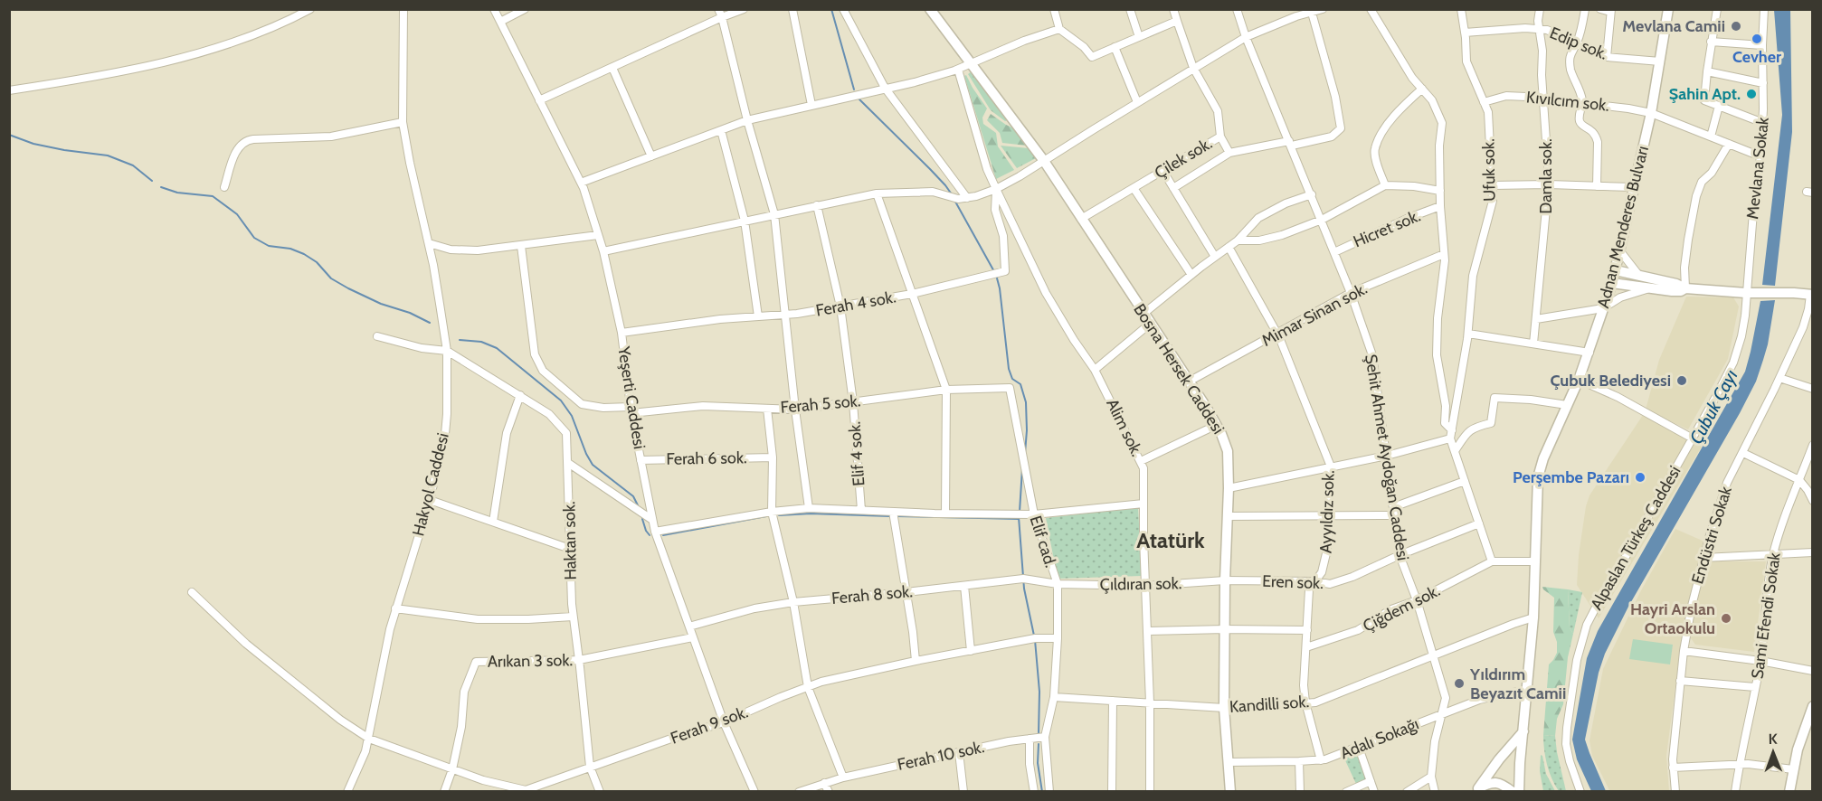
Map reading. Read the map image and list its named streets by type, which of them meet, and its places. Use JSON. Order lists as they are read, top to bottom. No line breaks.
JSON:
{"streets":{"main road":["Adnan Menderes Bulvarı","Bosna Hersek Caddesi"],"street":["Edip sok.","Kıvılcım sok.","Çilek sok.","Mevlana Sokak","Ufuk sok.","Damla sok.","Hicret sok.","Ferah 4 sok.","Mimar Sinan sok.","Yeşerti Caddesi","Ferah 5 sok.","Alim sok.","Elif 4 sok.","Şehit Ahmet Aydoğan Caddesi","Ferah 6 sok.","Hakyol Caddesi","Ayyıldız sok.","Endüstri Sokak","Alpaslan Türkeş Caddesi","Haktan sok.","Elif cad.","Eren sok.","Çıldıran sok.","Ferah 8 sok.","Çiğdem sok.","Sami Efendi Sokak","Arıkan 3 sok.","Kandilli sok.","Ferah 9 sok.","Adalı Sokağı","Ferah 10 sok."]},"crossings":[["Edip sok.","Ufuk sok."],["Edip sok.","Damla sok."],["Edip sok.","Adnan Menderes Bulvarı"],["Kıvılcım sok.","Mevlana Sokak"],["Kıvılcım sok.","Ufuk sok."],["Kıvılcım sok.","Damla sok."],["Kıvılcım sok.","Adnan Menderes Bulvarı"],["Çilek sok.","Bosna Hersek Caddesi"],["Mevlana Sokak","Alpaslan Türkeş Caddesi"],["Ufuk sok.","Eren sok."],["Ufuk sok.","Çiğdem sok."],["Adnan Menderes Bulvarı","Kandilli sok."],["Adnan Menderes Bulvarı","Adalı Sokağı"],["Hicret sok.","Şehit Ahmet Aydoğan Caddesi"],["Ferah 4 sok.","Yeşerti Caddesi"],["Ferah 4 sok.","Alim sok."],["Ferah 4 sok.","Elif 4 sok."],["Mimar Sinan sok.","Bosna Hersek Caddesi"],["Mimar Sinan sok.","Şehit Ahmet Aydoğan Caddesi"],["Mimar Sinan sok.","Ayyıldız sok."],["Bosna Hersek Caddesi","Eren sok."],["Bosna Hersek Caddesi","Çıldıran sok."],["Bosna Hersek Caddesi","Kandilli sok."],["Bosna Hersek Caddesi","Adalı Sokağı"],["Yeşerti Caddesi","Ferah 5 sok."],["Yeşerti Caddesi","Ferah 6 sok."],["Yeşerti Caddesi","Ferah 8 sok."],["Yeşerti Caddesi","Arıkan 3 sok."],["Yeşerti Caddesi","Ferah 9 sok."],["Ferah 5 sok.","Elif 4 sok."],["Ferah 5 sok.","Elif cad."],["Alim sok.","Çıldıran sok."],["Alim sok.","Kandilli sok."],["Şehit Ahmet Aydoğan Caddesi","Eren sok."],["Şehit Ahmet Aydoğan Caddesi","Çiğdem sok."],["Şehit Ahmet Aydoğan Caddesi","Kandilli sok."],["Şehit Ahmet Aydoğan Caddesi","Adalı Sokağı"],["Hakyol Caddesi","Haktan sok."],["Hakyol Caddesi","Ferah 9 sok."],["Ayyıldız sok.","Eren sok."],["Ayyıldız sok.","Çiğdem sok."],["Ayyıldız sok.","Kandilli sok."],["Ayyıldız sok.","Adalı Sokağı"],["Haktan sok.","Arıkan 3 sok."],["Haktan sok.","Ferah 9 sok."],["Elif cad.","Çıldıran sok."],["Elif cad.","Ferah 8 sok."],["Elif cad.","Kandilli sok."],["Elif cad.","Ferah 9 sok."],["Eren sok.","Çıldıran sok."],["Çıldıran sok.","Ferah 8 sok."],["Arıkan 3 sok.","Ferah 9 sok."]],"districts":["Atatürk"],"water":["Çubuk Çayı"],"places":["Mevlana Camii","Cevher","Şahin Apt.","Çubuk Belediyesi","Perşembe Pazarı","Hayri Arslan Ortaokulu","Yıldırım Beyazıt Camii"],"north":"top"}
